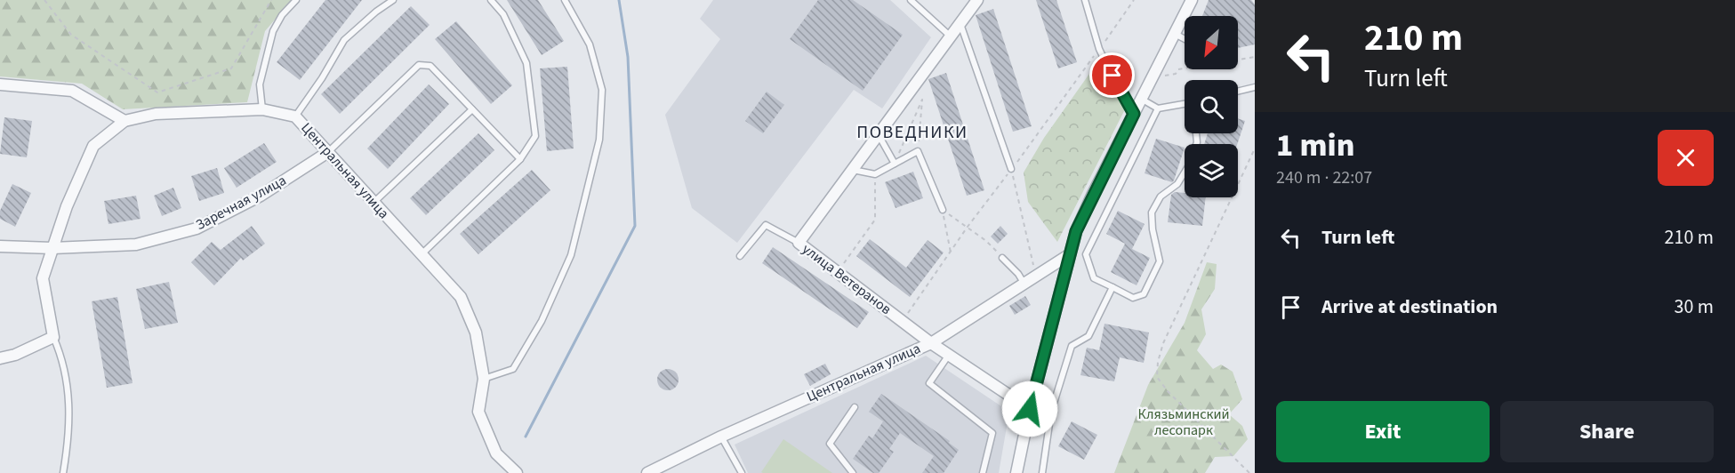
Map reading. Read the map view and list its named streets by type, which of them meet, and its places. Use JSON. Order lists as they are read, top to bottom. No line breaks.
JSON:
{"streets":{"street":["Центральная улица","Заречная улица","улица Ветеранов"]},"crossings":[["Центральная улица","Заречная улица"],["Центральная улица","улица Ветеранов"]],"districts":["ПОВЕДНИКИ"],"parks":["Клязьминский лесопарк"],"north":"bottom left","page":{"turn":["210 m","Turn left"],"heading":["1 min","240 m · 22:07"],"list":[{"name":"Turn left","value":"210 m"},{"name":"Arrive at destination","value":"30 m"}],"buttons":["Exit","Share"]}}
